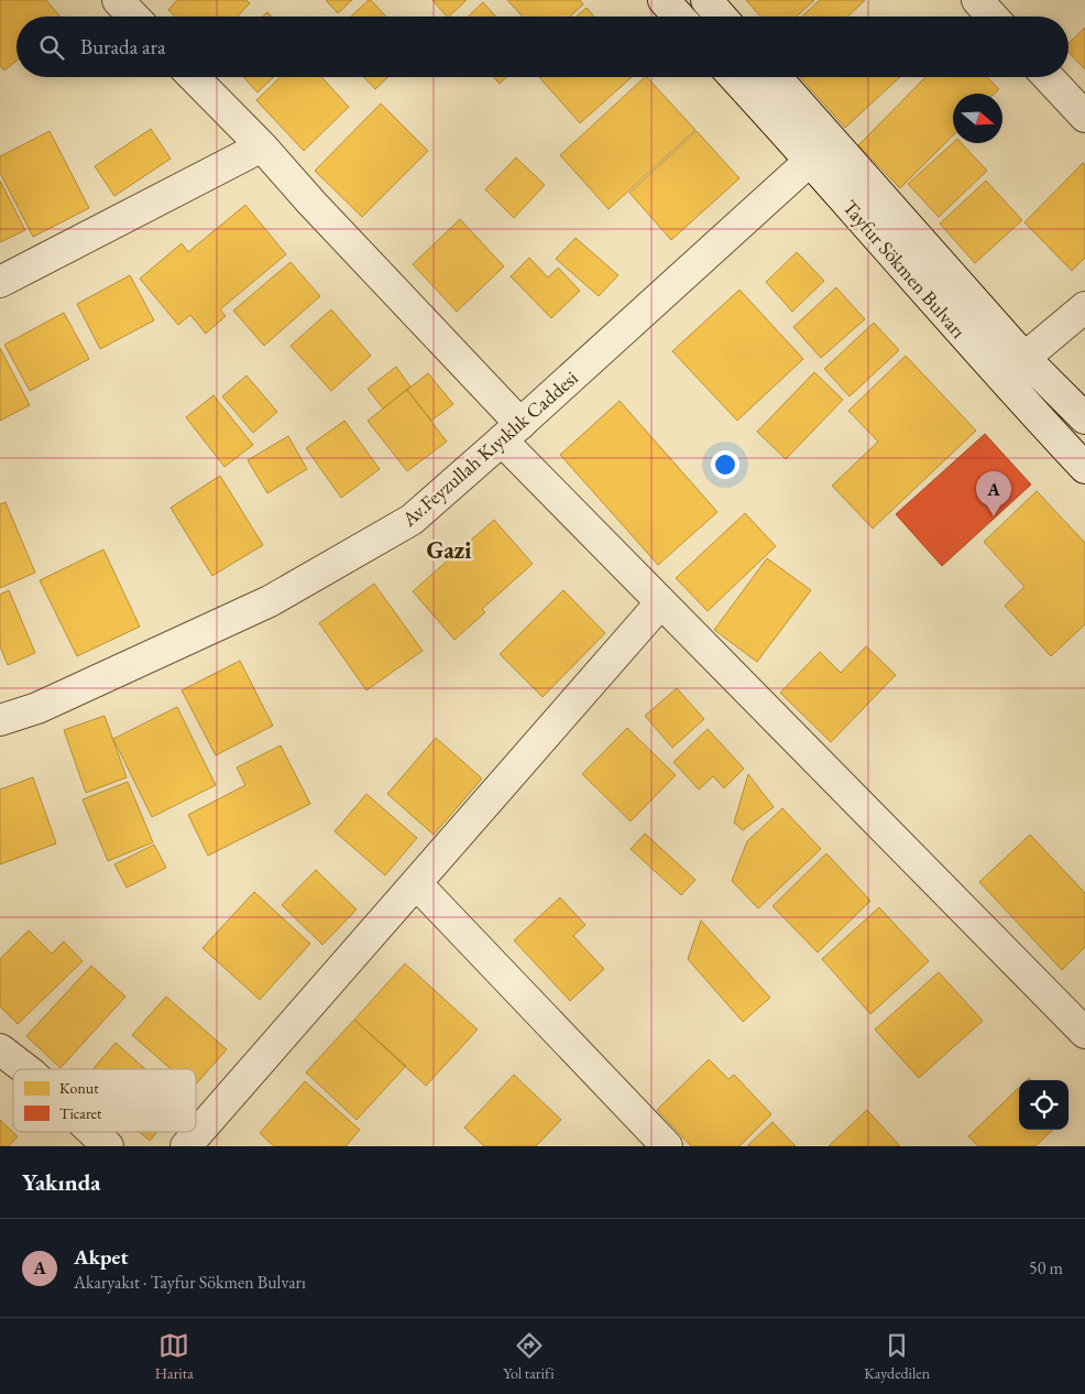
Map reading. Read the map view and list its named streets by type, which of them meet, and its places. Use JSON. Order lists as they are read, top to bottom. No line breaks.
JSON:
{"streets":{"street":["Tayfur Sökmen Bulvarı","Av.Feyzullah Kıyıklık Caddesi"]},"crossings":[["Tayfur Sökmen Bulvarı","Av.Feyzullah Kıyıklık Caddesi"]],"districts":["Gazi"],"legend":["Konut","Ticaret"],"north":"right","page":{"search":"Burada ara","pins":"A","heading":"Yakında","list":[{"mark":"A","name":"Akpet","note":"Akaryakıt · Tayfur Sökmen Bulvarı","value":"50 m"}],"nav":["Harita","Yol tarifi","Kaydedilen"]}}
